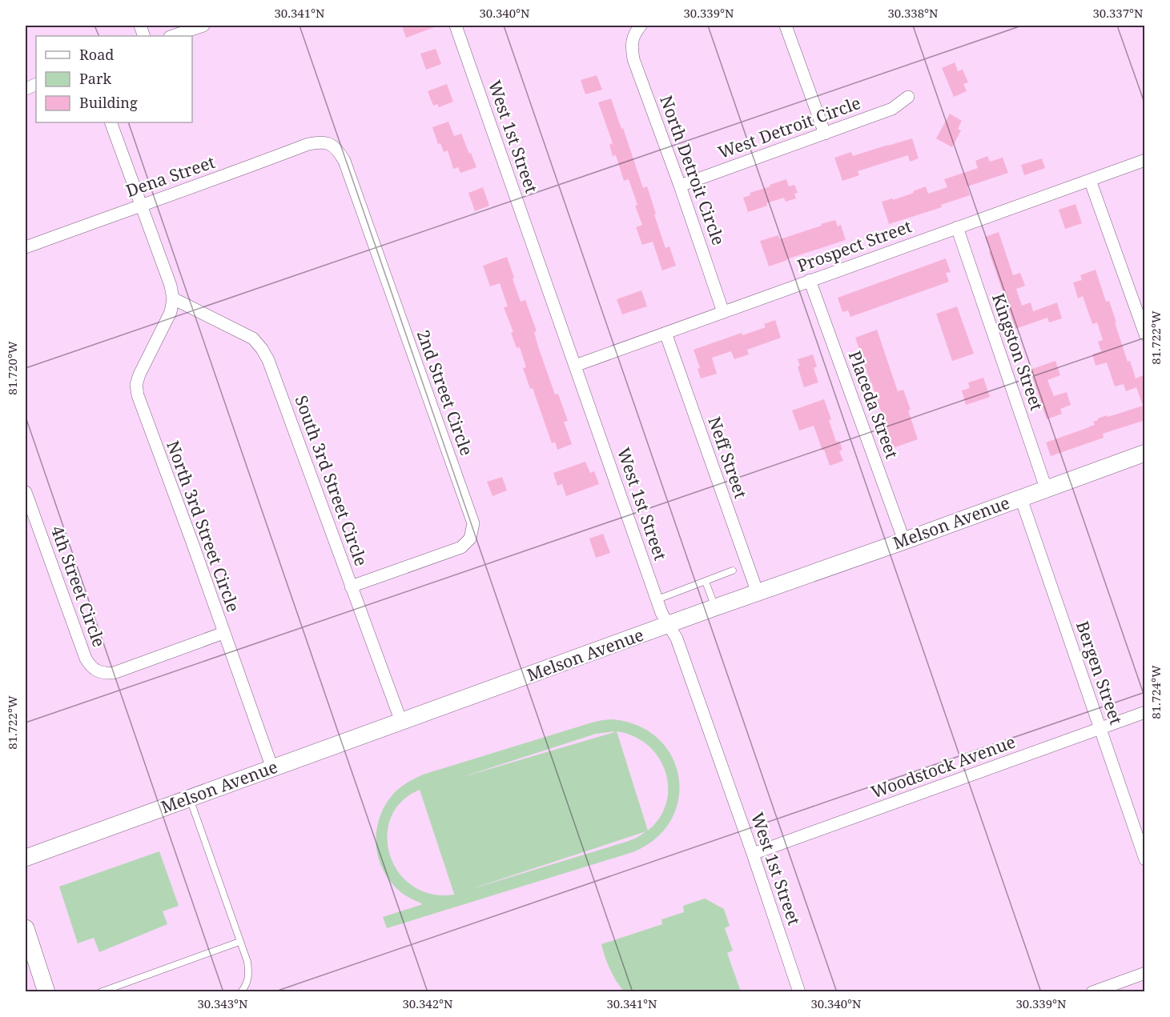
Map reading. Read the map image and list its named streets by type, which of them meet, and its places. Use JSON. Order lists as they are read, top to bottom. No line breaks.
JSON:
{"streets":{"street":["West Detroit Circle","West 1st Street","North Detroit Circle","Dena Street","Prospect Street","Kingston Street","2nd Street Circle","Placeda Street","Neff Street","South 3rd Street Circle","Melson Avenue","North 3rd Street Circle","4th Street Circle","Bergen Street","Woodstock Avenue"]},"crossings":[["West Detroit Circle","North Detroit Circle"],["West 1st Street","Prospect Street"],["West 1st Street","Melson Avenue"],["West 1st Street","Woodstock Avenue"],["North Detroit Circle","Prospect Street"],["Dena Street","2nd Street Circle"],["Prospect Street","Kingston Street"],["Prospect Street","Placeda Street"],["Prospect Street","Neff Street"],["Kingston Street","Melson Avenue"],["2nd Street Circle","South 3rd Street Circle"],["Placeda Street","Melson Avenue"],["Neff Street","Melson Avenue"],["South 3rd Street Circle","Melson Avenue"],["South 3rd Street Circle","North 3rd Street Circle"],["Melson Avenue","North 3rd Street Circle"],["Melson Avenue","Bergen Street"],["North 3rd Street Circle","4th Street Circle"],["Bergen Street","Woodstock Avenue"]],"legend":["Road","Park","Building"],"coordinates":["30.341°N","30.340°N","30.339°N","30.338°N","30.337°N","81.722°W","81.720°W","81.724°W","30.343°N","30.342°N"]}
